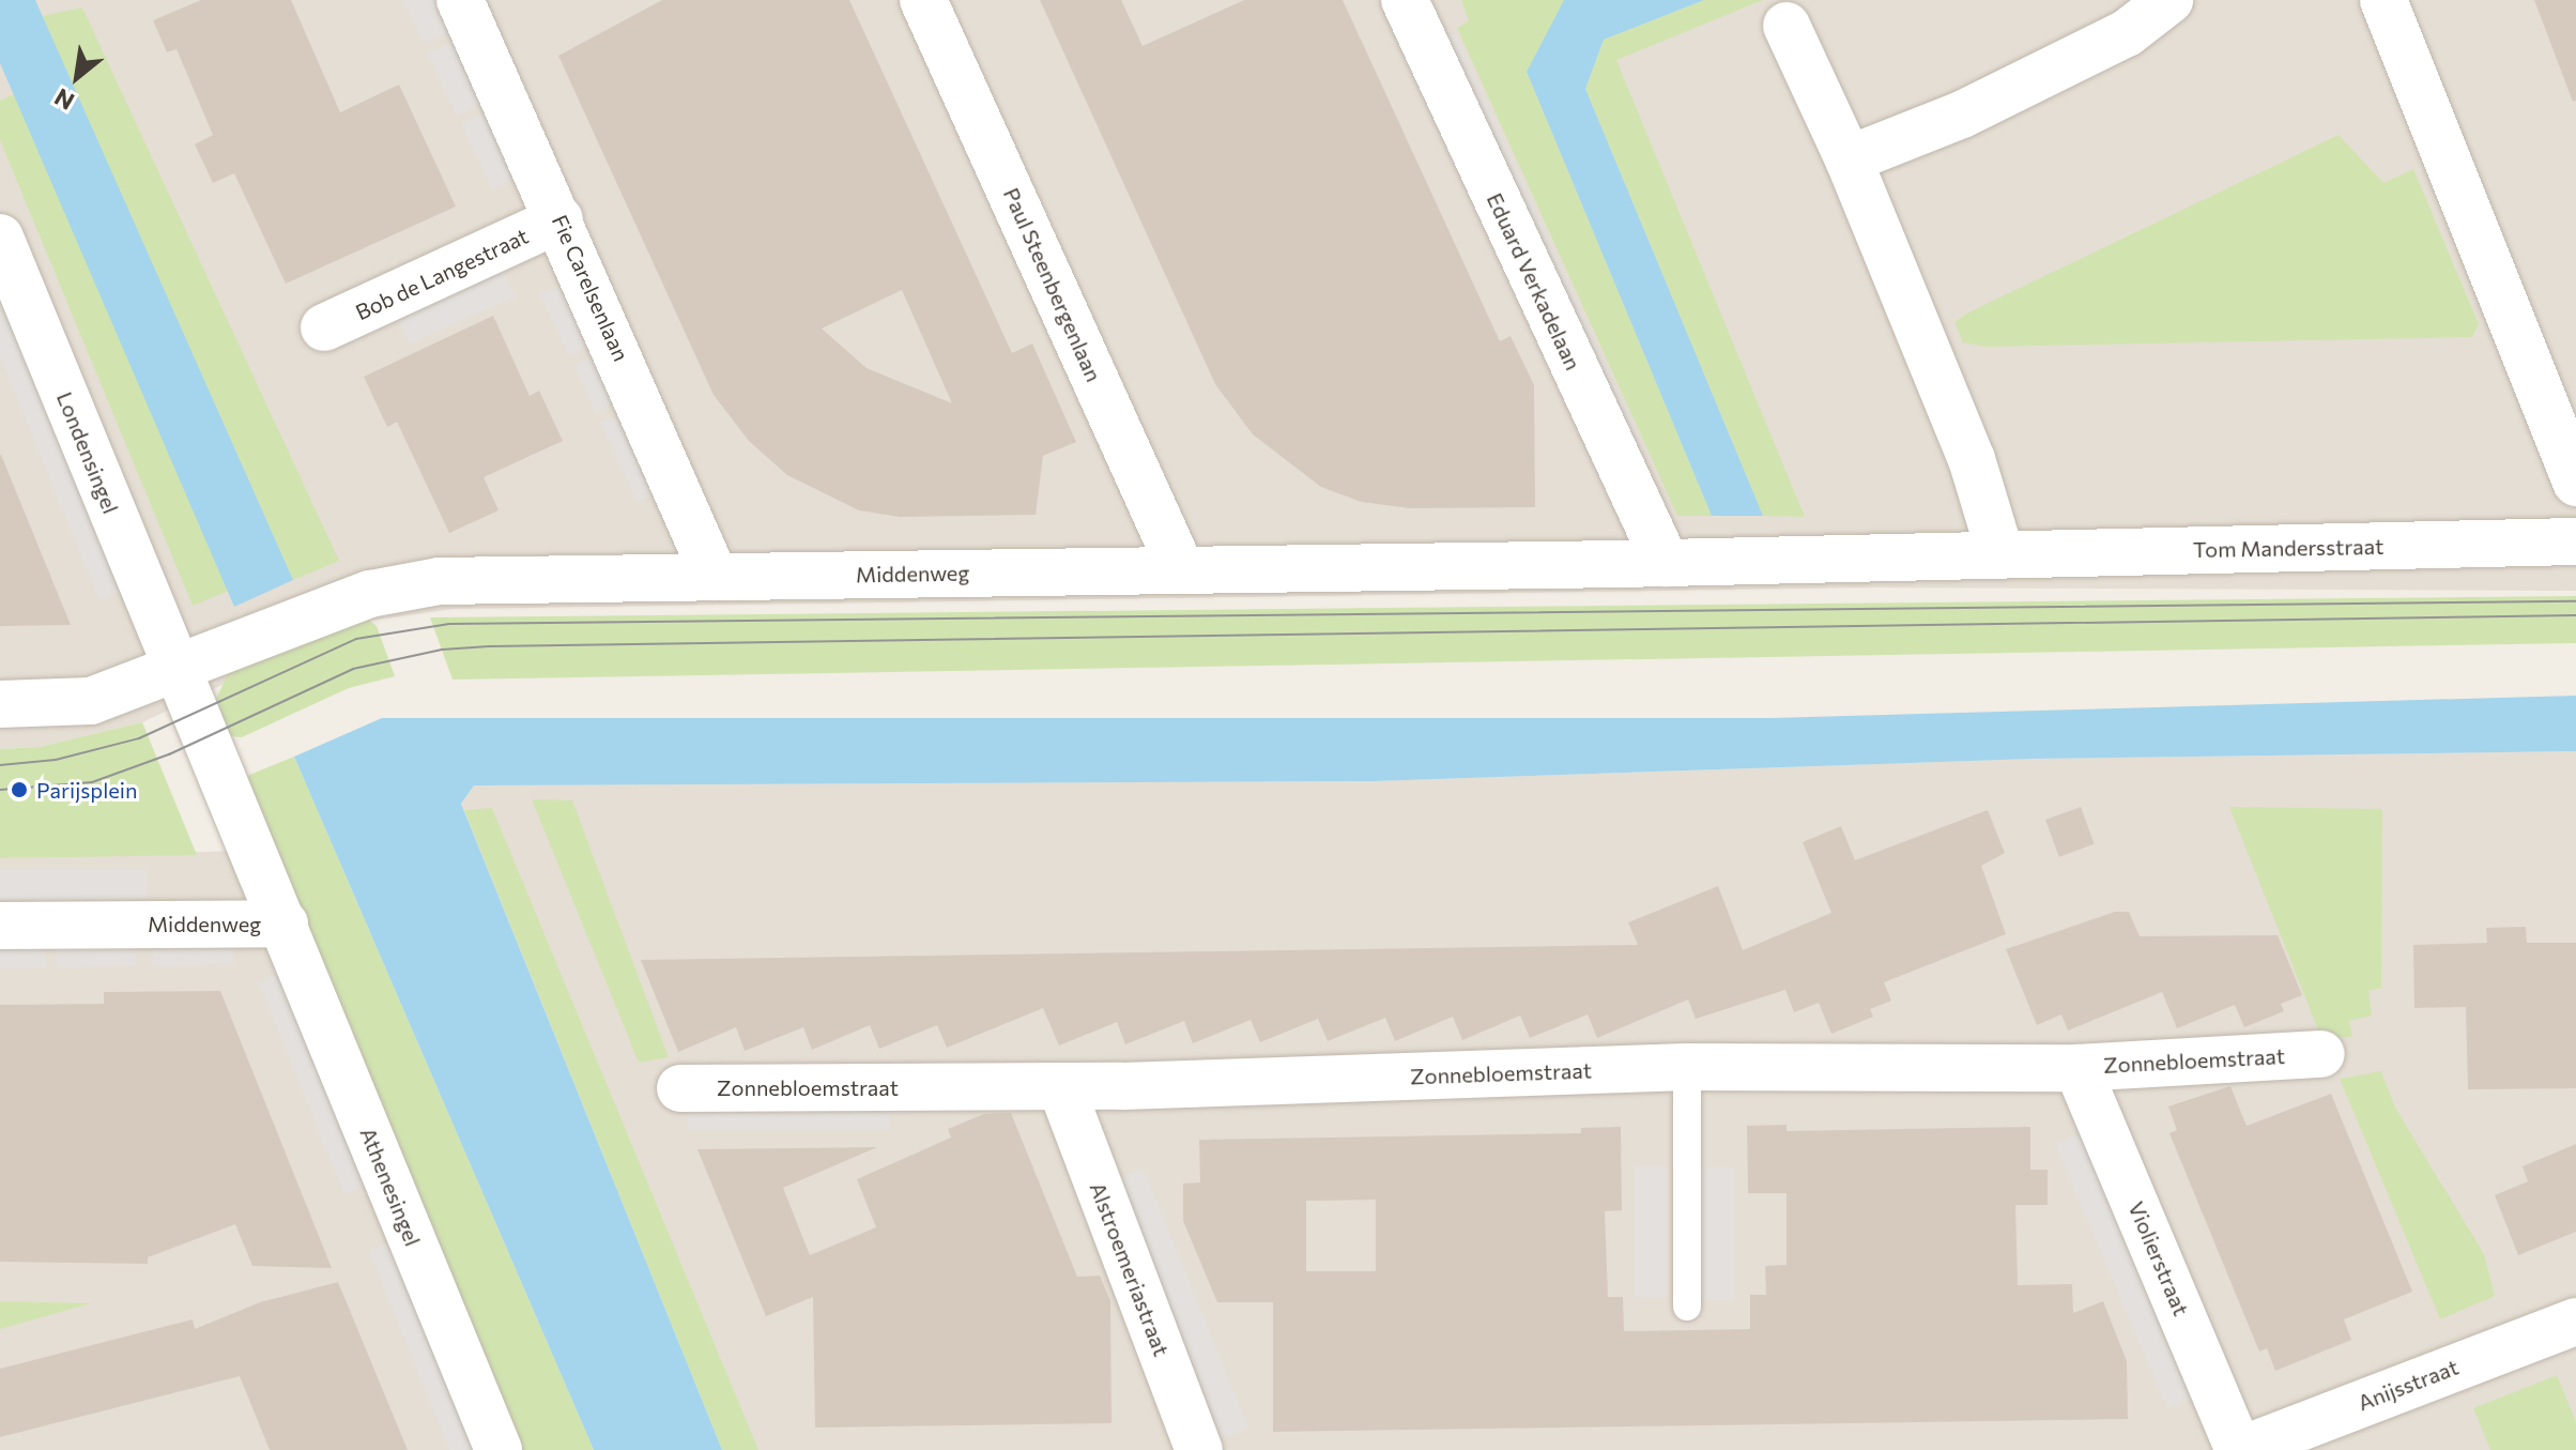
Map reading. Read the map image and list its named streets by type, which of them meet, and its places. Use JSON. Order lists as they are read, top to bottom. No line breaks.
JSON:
{"streets":{"street":["Bob de Langestraat","Eduard Verkadelaan","Paul Steenbergenlaan","Fie Carelsenlaan","Londensingel","Tom Mandersstraat","Middenweg","Zonnebloemstraat","Athenesingel","Violierstraat","Alstroemeriastraat","Anijsstraat"]},"crossings":[["Bob de Langestraat","Fie Carelsenlaan"],["Eduard Verkadelaan","Tom Mandersstraat"],["Eduard Verkadelaan","Middenweg"],["Paul Steenbergenlaan","Middenweg"],["Fie Carelsenlaan","Middenweg"],["Londensingel","Middenweg"],["Tom Mandersstraat","Middenweg"],["Middenweg","Athenesingel"],["Zonnebloemstraat","Violierstraat"],["Zonnebloemstraat","Alstroemeriastraat"],["Violierstraat","Anijsstraat"]],"places":["Parijsplein"],"north":"bottom left"}
